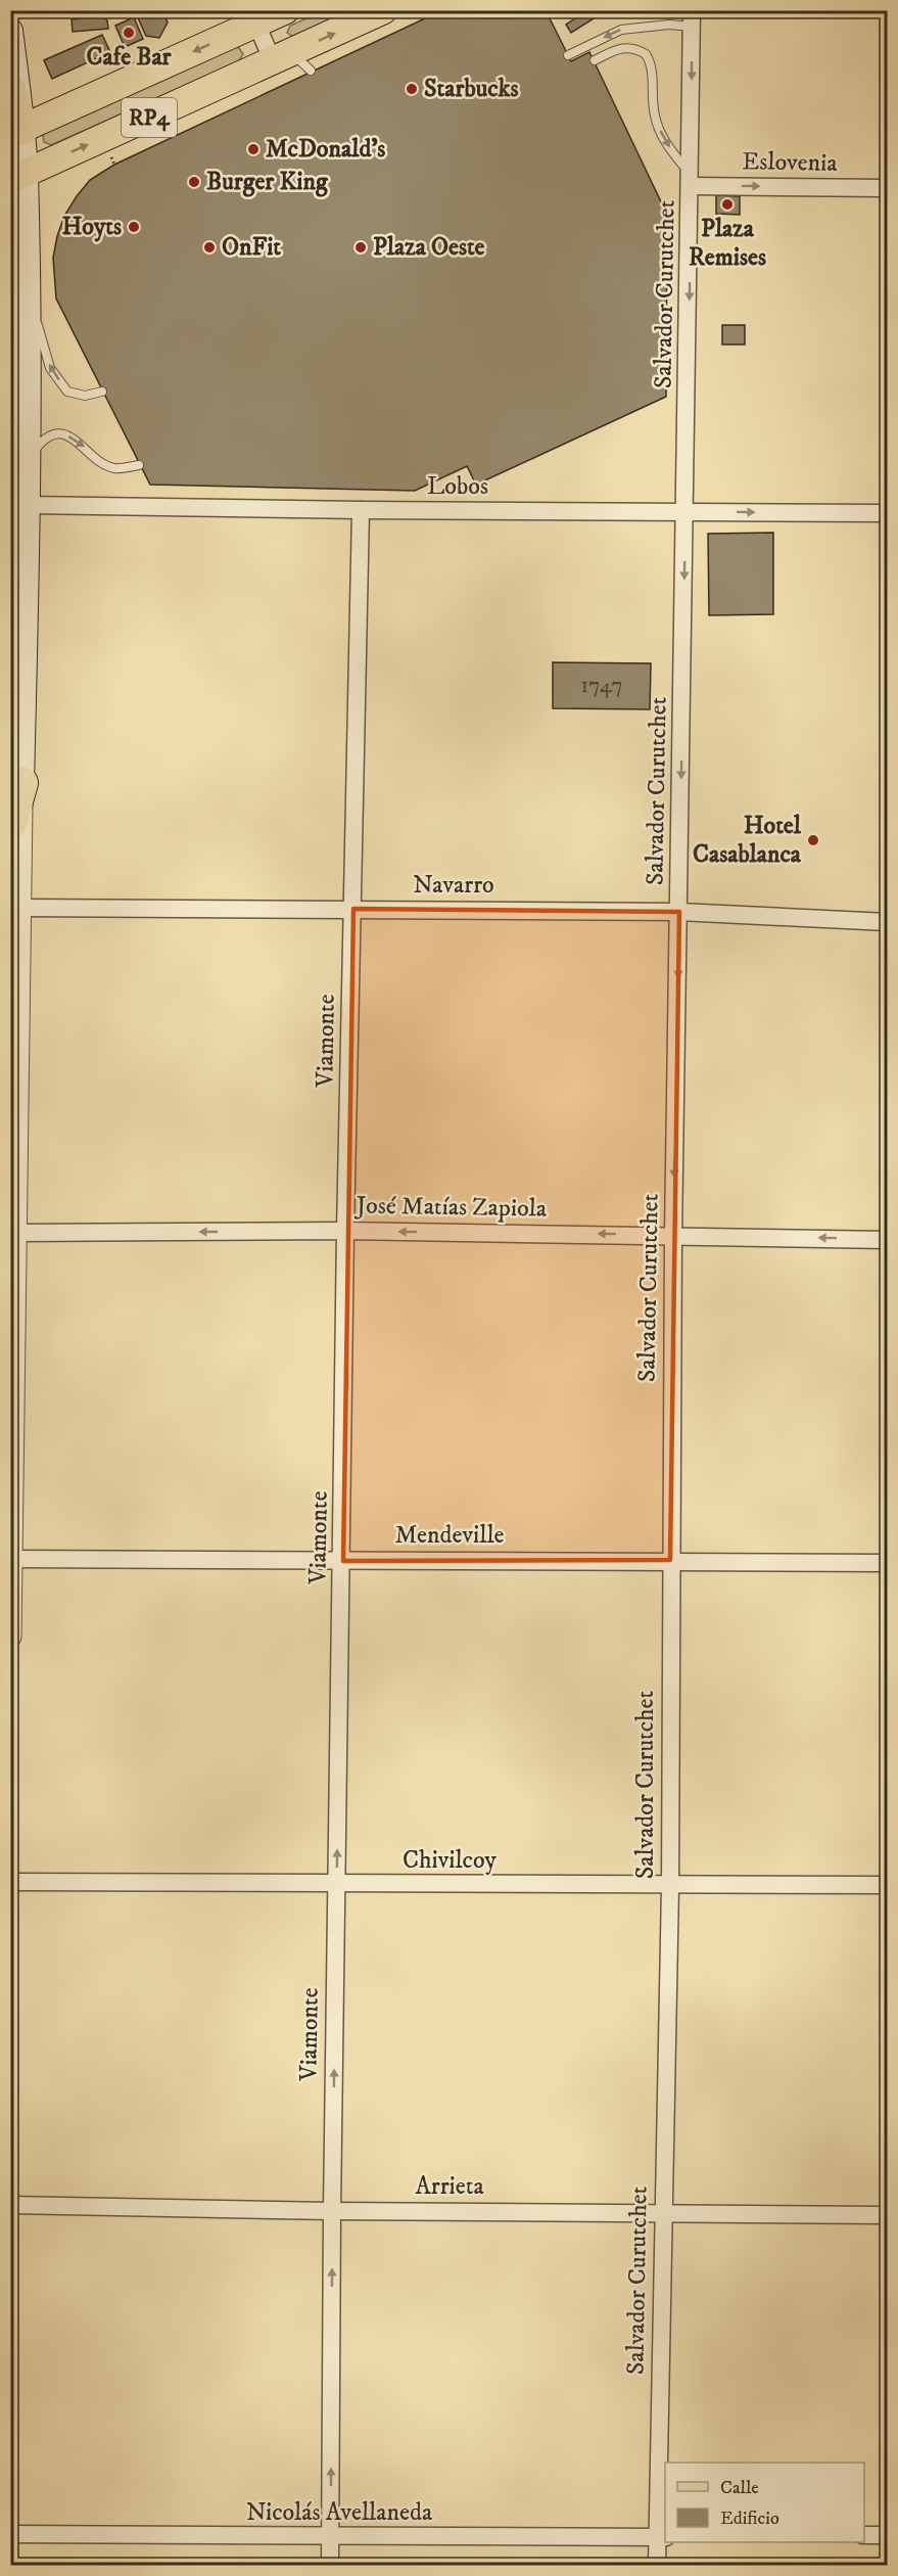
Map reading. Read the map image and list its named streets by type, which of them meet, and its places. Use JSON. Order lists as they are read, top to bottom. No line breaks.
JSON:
{"streets":{"main road":["RP4"],"street":["Eslovenia","Salvador Curutchet","Lobos","Navarro","Viamonte","José Matías Zapiola","Mendeville","Chivilcoy","Arrieta","Nicolás Avellaneda"]},"crossings":[["Eslovenia","Salvador Curutchet"],["Salvador Curutchet","Lobos"],["Salvador Curutchet","Navarro"],["Salvador Curutchet","José Matías Zapiola"],["Salvador Curutchet","Mendeville"],["Salvador Curutchet","Chivilcoy"],["Salvador Curutchet","Arrieta"],["Salvador Curutchet","Nicolás Avellaneda"],["Lobos","Viamonte"],["Navarro","Viamonte"],["Viamonte","José Matías Zapiola"],["Viamonte","Mendeville"],["Viamonte","Chivilcoy"],["Viamonte","Arrieta"],["Viamonte","Nicolás Avellaneda"]],"one_way":["Eslovenia","Salvador Curutchet","Viamonte","José Matías Zapiola"],"places":["Cafe Bar","Starbucks","McDonald's","Burger King","Plaza Remises","Hoyts","OnFit","Plaza Oeste","Hotel Casablanca"],"house_numbers":["1747"],"legend":["Calle","Edificio"]}
